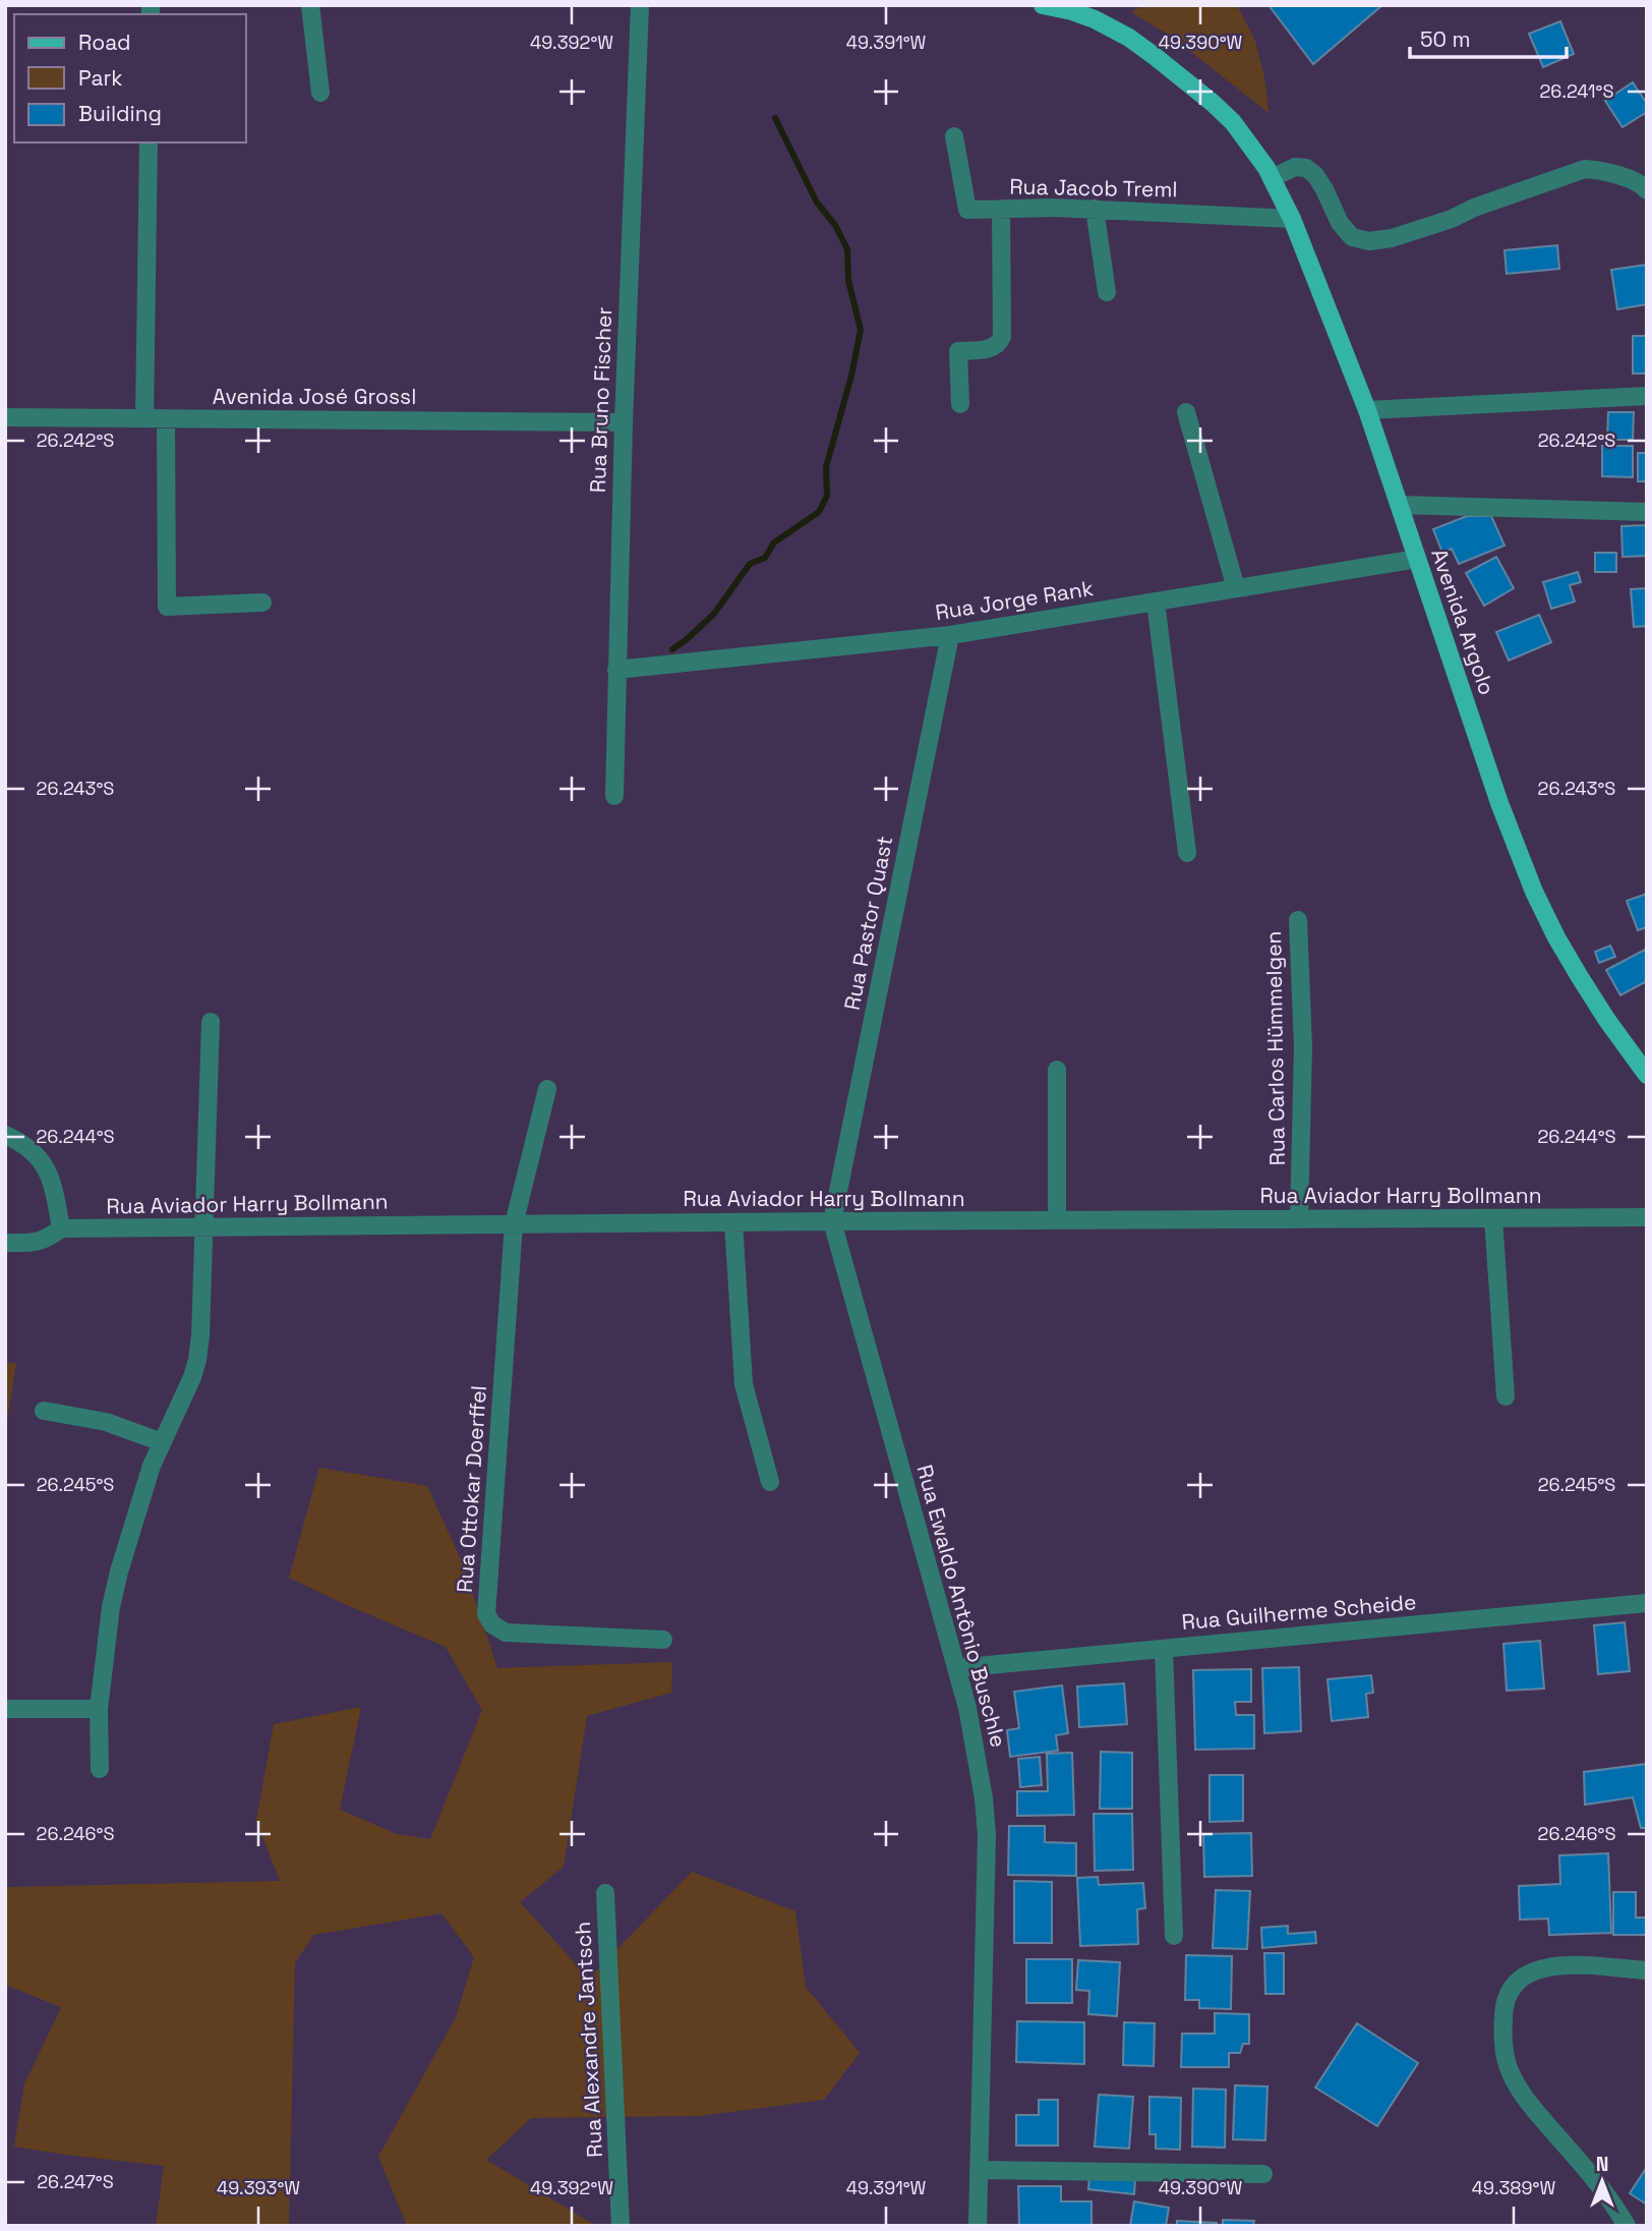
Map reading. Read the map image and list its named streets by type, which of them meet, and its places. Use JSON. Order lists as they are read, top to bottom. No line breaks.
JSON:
{"streets":{"main road":["Avenida Argolo"],"street":["Rua Jacob Treml","Avenida José Grossl","Rua Bruno Fischer","Rua Jorge Rank","Rua Pastor Quast","Rua Carlos Hümmelgen","Rua Aviador Harry Bollmann","Rua Ottokar Doerffel","Rua Ewaldo Antônio Buschle","Rua Guilherme Scheide","Rua Alexandre Jantsch"]},"crossings":[["Rua Jacob Treml","Avenida Argolo"],["Avenida José Grossl","Rua Bruno Fischer"],["Rua Bruno Fischer","Rua Jorge Rank"],["Rua Jorge Rank","Avenida Argolo"],["Rua Jorge Rank","Rua Pastor Quast"],["Rua Pastor Quast","Rua Aviador Harry Bollmann"],["Rua Pastor Quast","Rua Ewaldo Antônio Buschle"],["Rua Carlos Hümmelgen","Rua Aviador Harry Bollmann"],["Rua Aviador Harry Bollmann","Rua Ottokar Doerffel"],["Rua Aviador Harry Bollmann","Rua Ewaldo Antônio Buschle"],["Rua Ewaldo Antônio Buschle","Rua Guilherme Scheide"]],"legend":["Road","Park","Building"],"scale_bar":"50 m","north":"top","coordinates":["49.392°W","49.391°W","49.390°W","26.241°S","26.242°S","26.243°S","26.244°S","26.245°S","26.246°S","26.247°S","49.393°W","49.389°W"]}
